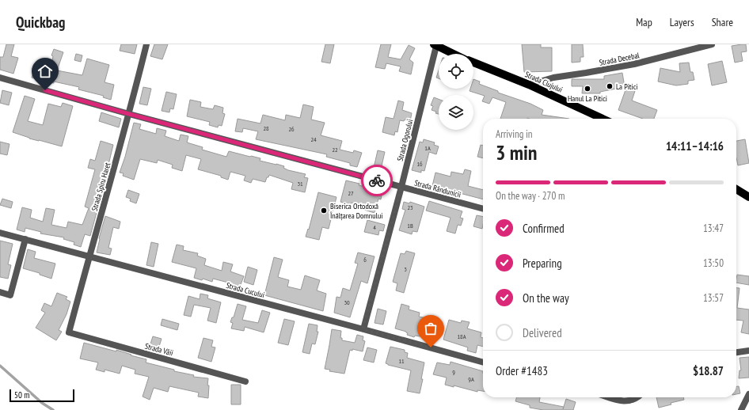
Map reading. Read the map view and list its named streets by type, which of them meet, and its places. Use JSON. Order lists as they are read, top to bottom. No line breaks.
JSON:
{"streets":{"main road":["Strada Clujului"],"street":["Strada Decebal","Strada Ogorului","Strada Spiru Haret","Strada Rândunicii","Strada Cucului","Strada Văii"]},"crossings":[["Strada Decebal","Strada Clujului"],["Strada Ogorului","Strada Rândunicii"],["Strada Ogorului","Strada Cucului"],["Strada Spiru Haret","Strada Rândunicii"],["Strada Spiru Haret","Strada Cucului"],["Strada Spiru Haret","Strada Văii"]],"places":["La Pitici","Hanul La Pitici","Biserica Ortodoxă Înălțarea Domnului"],"house_numbers":["28","26","24","1A","22","16","31","27","23","1B","4","6","3","30","18A","11","9","9A"],"scale_bar":"50 m","page":{"header":"Quickbag","nav":["Map","Layers","Share"],"heading":["3 min","Arriving in","14:11–14:16"],"panel":["Order #1483","$18.87"],"bar":"On the way · 270 m","list":[["Confirmed","13:47"],["Preparing","13:50"],["On the way","13:57"],"Delivered"],"scale":"50 m"}}
